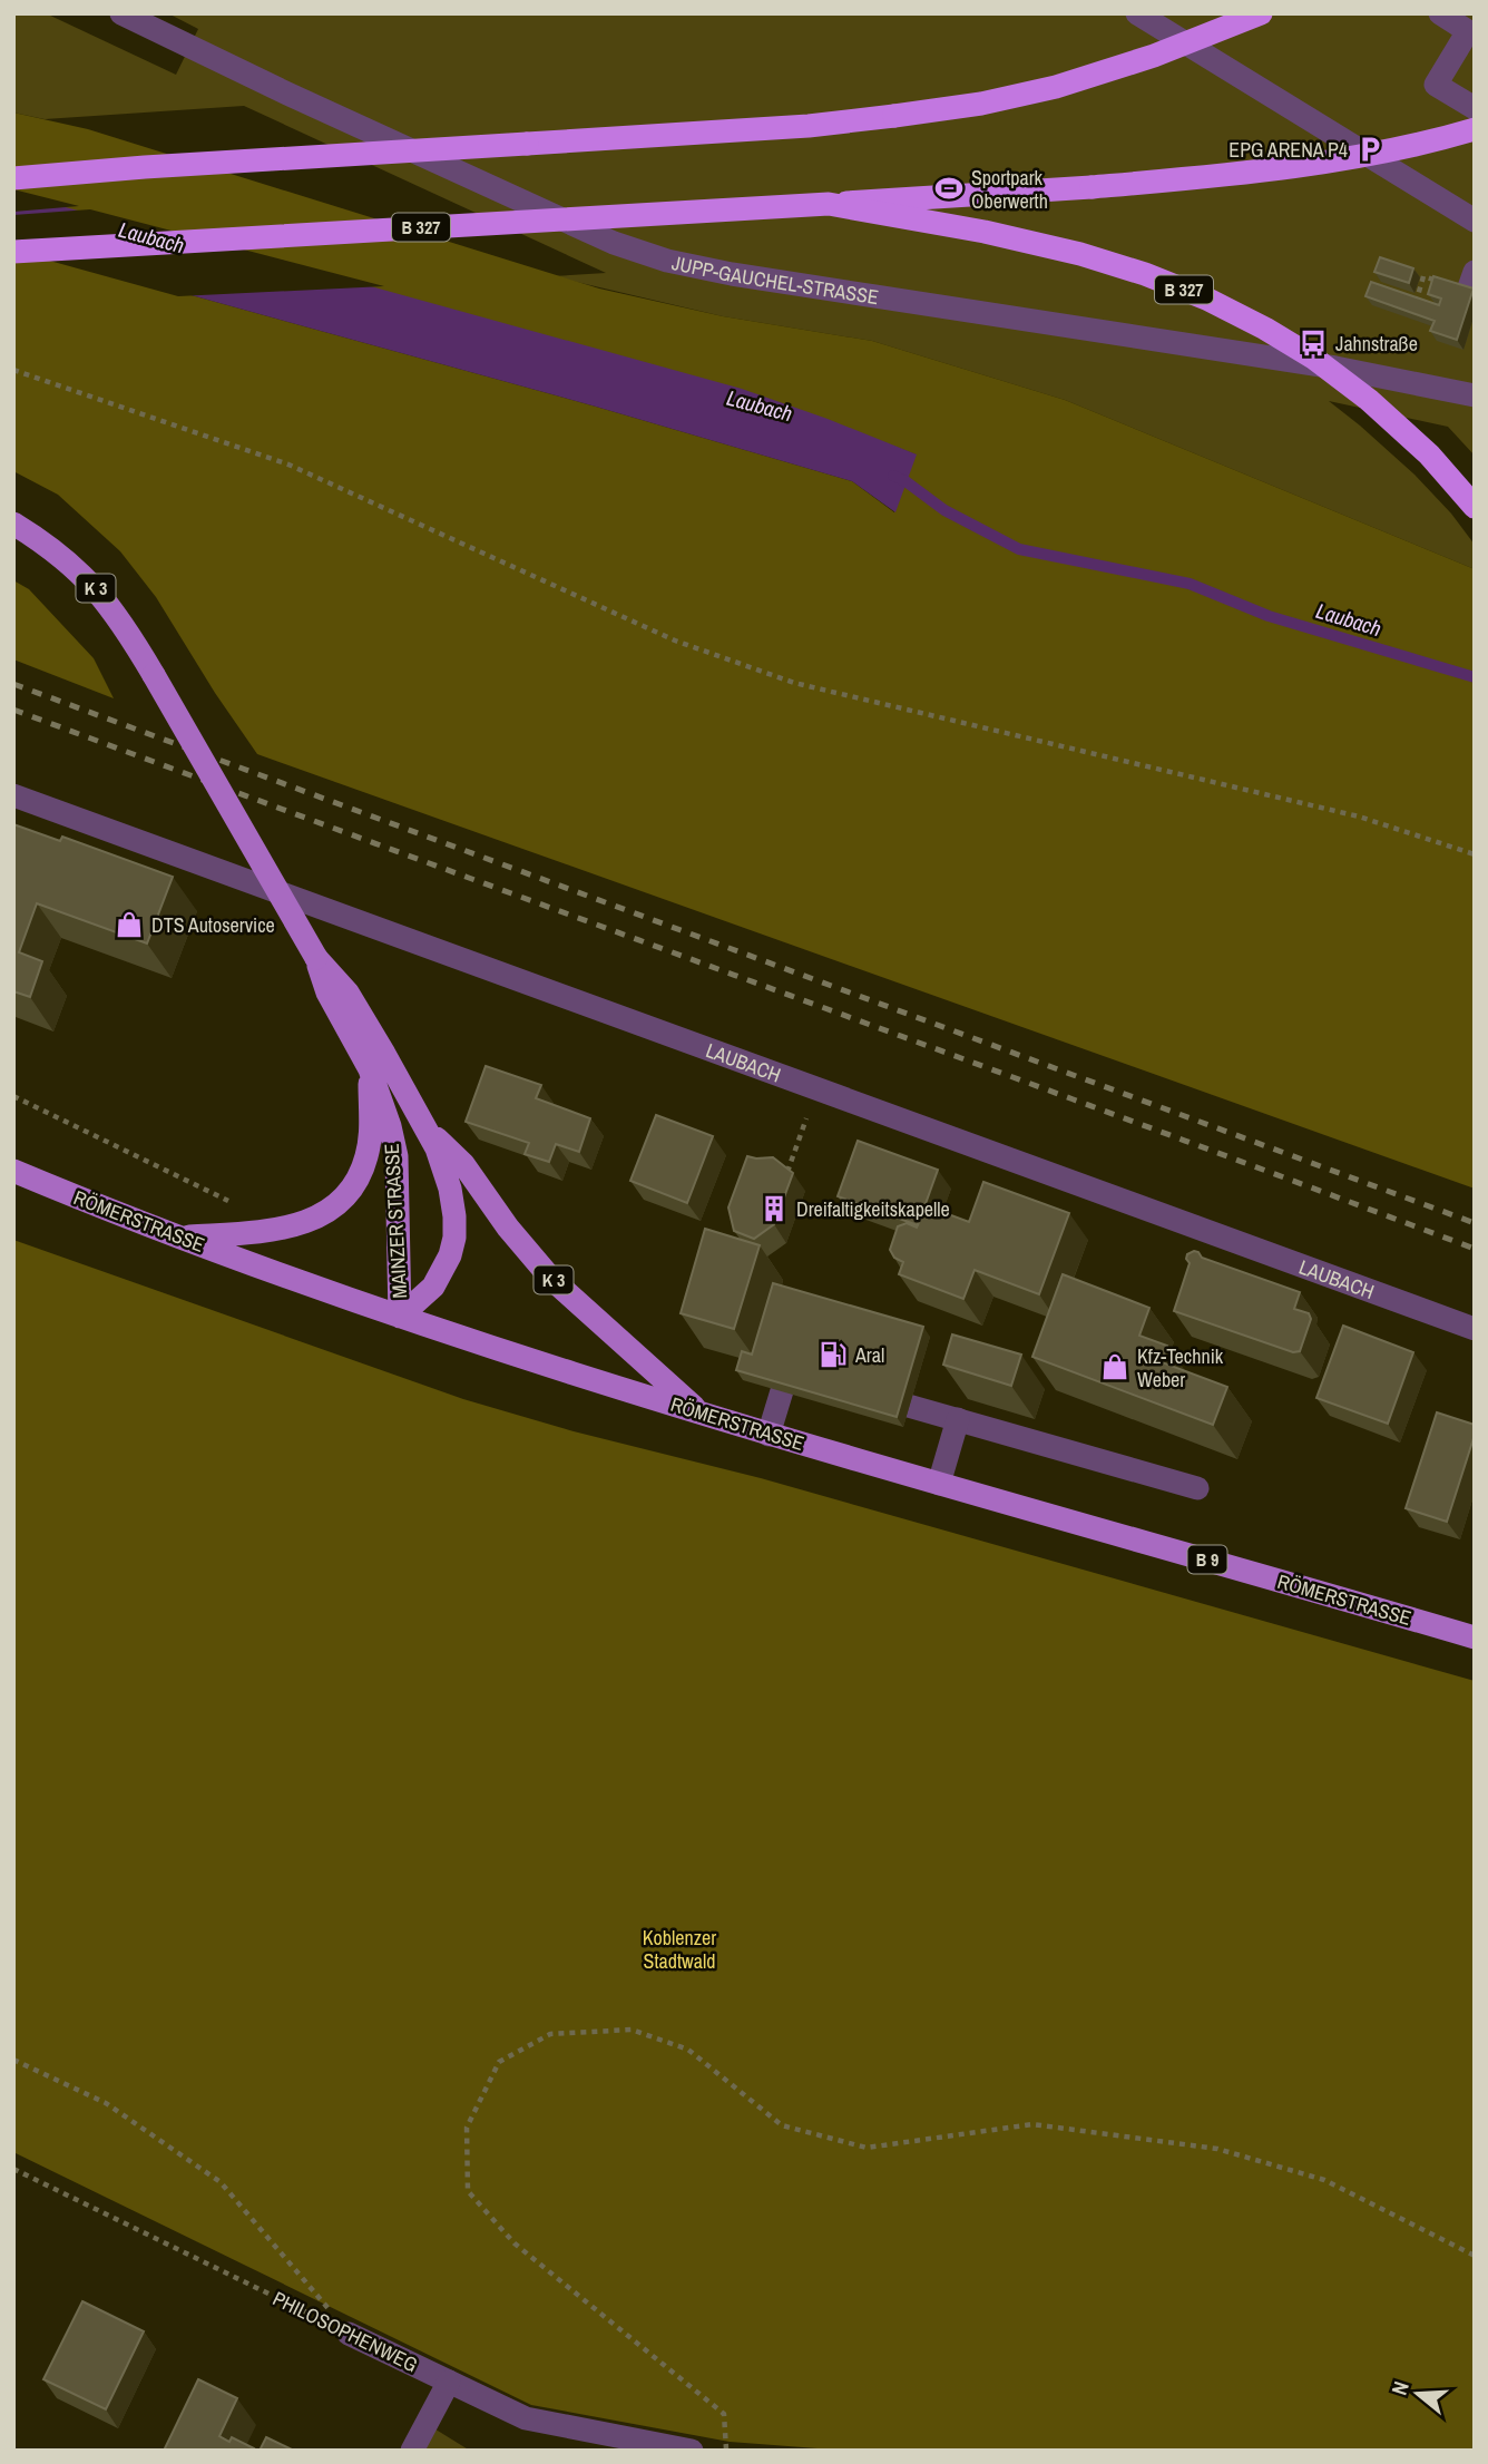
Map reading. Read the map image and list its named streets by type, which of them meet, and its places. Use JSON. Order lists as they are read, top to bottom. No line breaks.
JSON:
{"streets":{"highway":["B 327"],"main road":["K 3","RÖMERSTRASSE","MAINZER STRASSE","B 9"],"street":["JUPP-GAUCHEL-STRASSE","LAUBACH","PHILOSOPHENWEG"]},"crossings":[["K 3","RÖMERSTRASSE"],["K 3","MAINZER STRASSE"],["RÖMERSTRASSE","MAINZER STRASSE"]],"water":["Laubach"],"parks":["Koblenzer Stadtwald"],"places":{"parking":["EPG ARENA P4"],"sports":["Sportpark Oberwerth"],"bus stop":["Jahnstraße"],"shop":["DTS Autoservice","Kfz-Technik Weber"],"building":["Dreifaltigkeitskapelle"],"fuel station":["Aral"]},"north":"left"}
